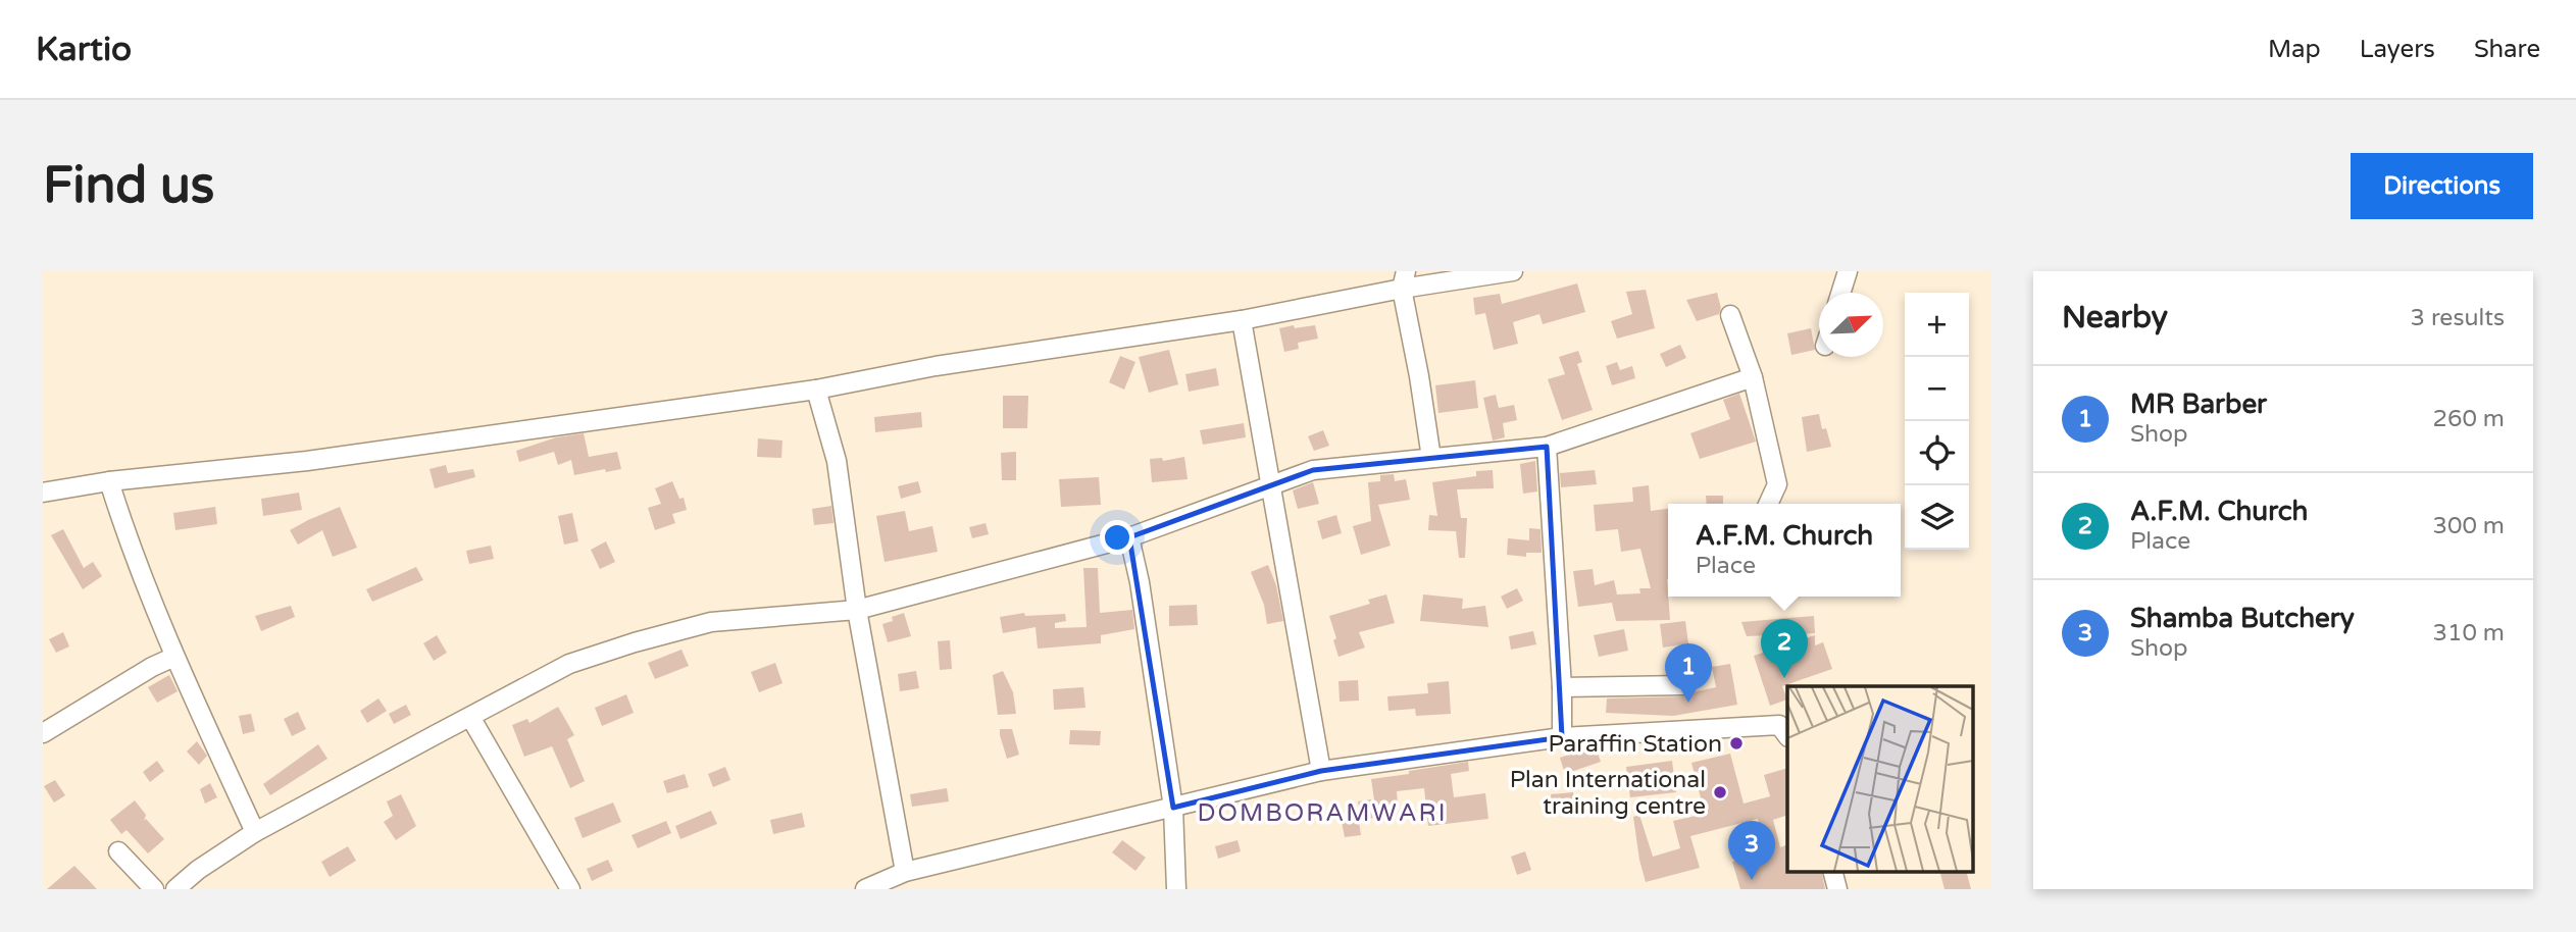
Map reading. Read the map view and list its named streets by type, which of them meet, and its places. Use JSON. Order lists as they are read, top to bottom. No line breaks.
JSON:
{"districts":["DOMBORAMWARI"],"places":["Paraffin Station","Plan International training centre"],"north":"top right","page":{"header":"Kartio","nav":["Map","Layers","Share"],"buttons":"Directions","title":"Find us","heading":["Nearby","3 results"],"map_buttons":["+","−"],"list":[{"mark":"1","name":"MR Barber","note":"Shop","value":"260 m"},{"mark":"2","name":"A.F.M. Church","note":"Place","value":"300 m"},{"mark":"3","name":"Shamba Butchery","note":"Shop","value":"310 m"}],"popup":["A.F.M. Church","Place"],"pins":["2","1","3"]}}
